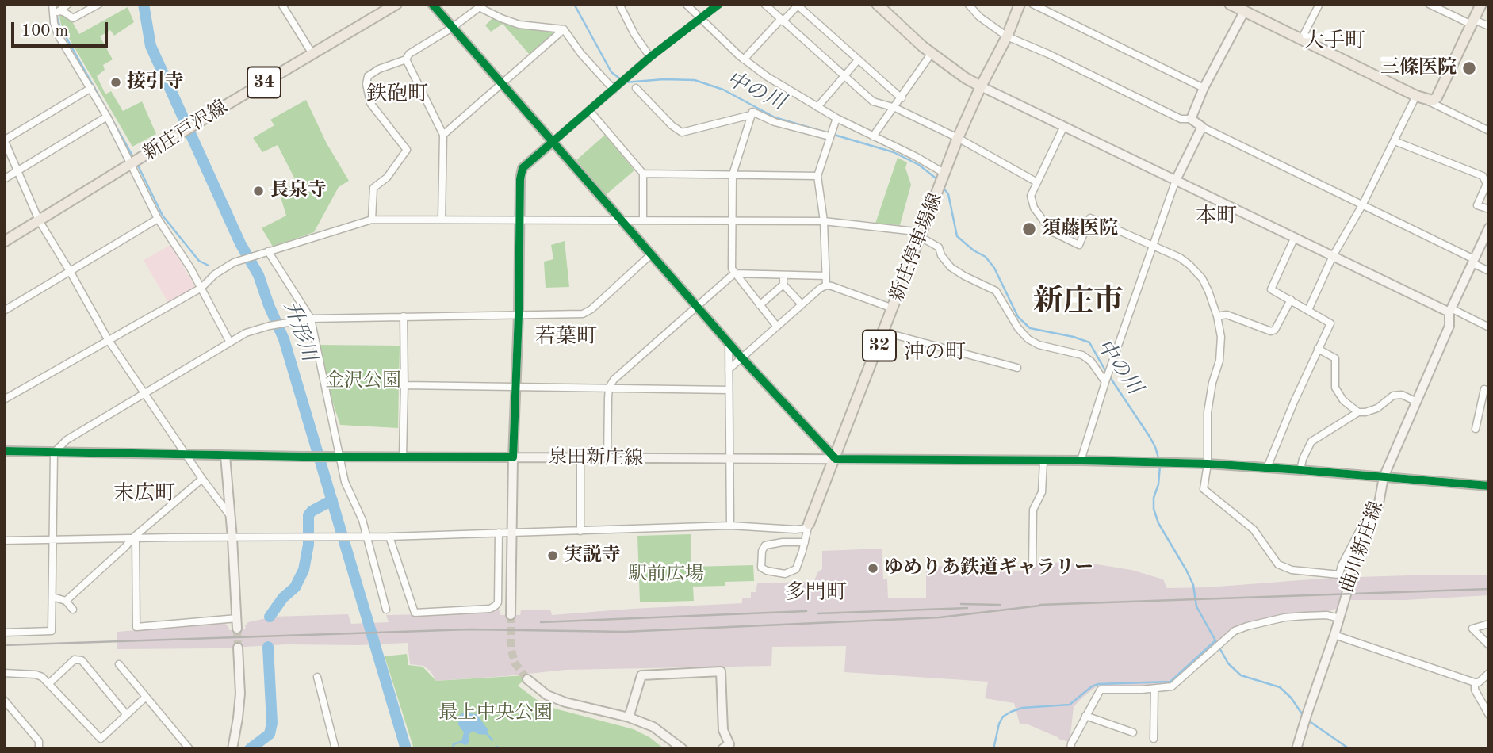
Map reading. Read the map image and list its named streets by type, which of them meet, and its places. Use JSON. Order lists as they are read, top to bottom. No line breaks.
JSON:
{"streets":{"main road":["34","新庄戸沢線","新庄停車場線","32"],"street":["泉田新庄線","曲川新庄線"]},"crossings":[["新庄停車場線","泉田新庄線"],["泉田新庄線","曲川新庄線"]],"districts":["大手町","鉄砲町","本町","新庄市","若葉町","沖の町","末広町","多門町"],"water":["中の川","升形川"],"parks":["金沢公園","駅前広場","最上中央公園"],"places":["三條医院","接引寺","長泉寺","須藤医院","実説寺","ゆめりあ鉄道ギャラリー"],"scale_bar":"100 m"}
